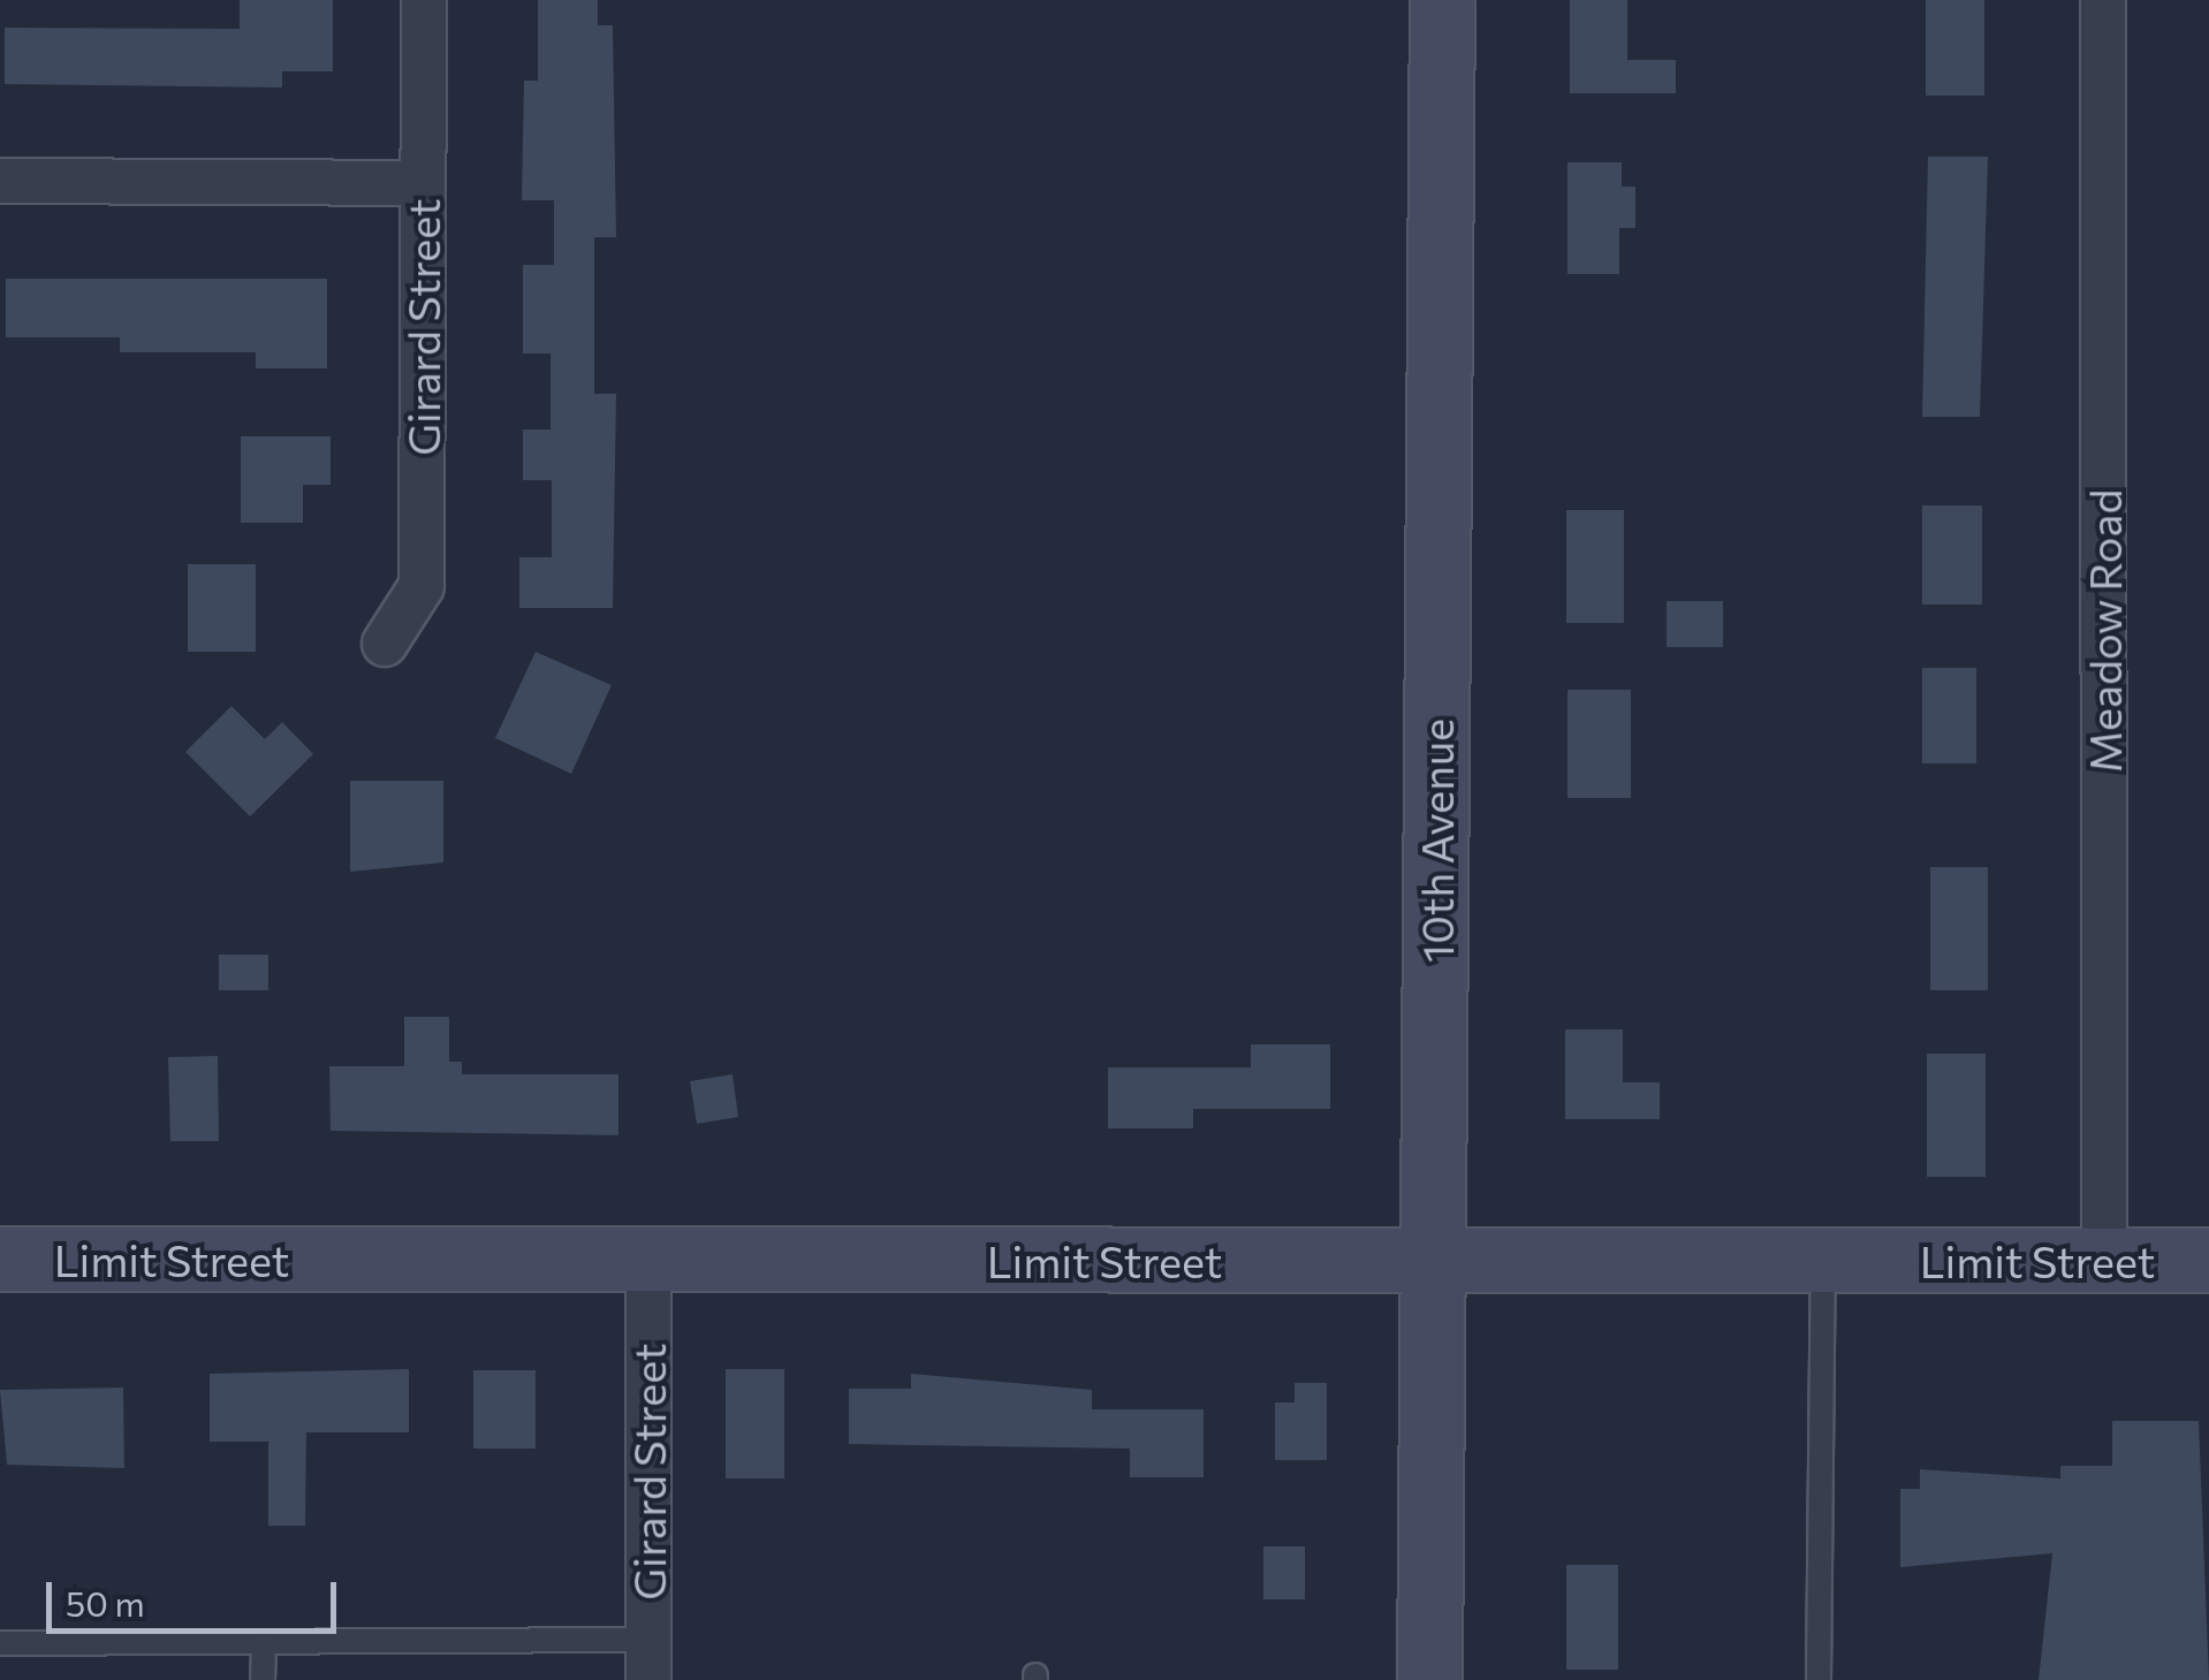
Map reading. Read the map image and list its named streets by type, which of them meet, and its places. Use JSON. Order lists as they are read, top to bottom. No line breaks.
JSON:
{"streets":{"street":["Girard Street","Meadow Road","10th Avenue","Limit Street"]},"crossings":[["Girard Street","Limit Street"],["Meadow Road","Limit Street"],["10th Avenue","Limit Street"]],"scale_bar":"50 m"}
